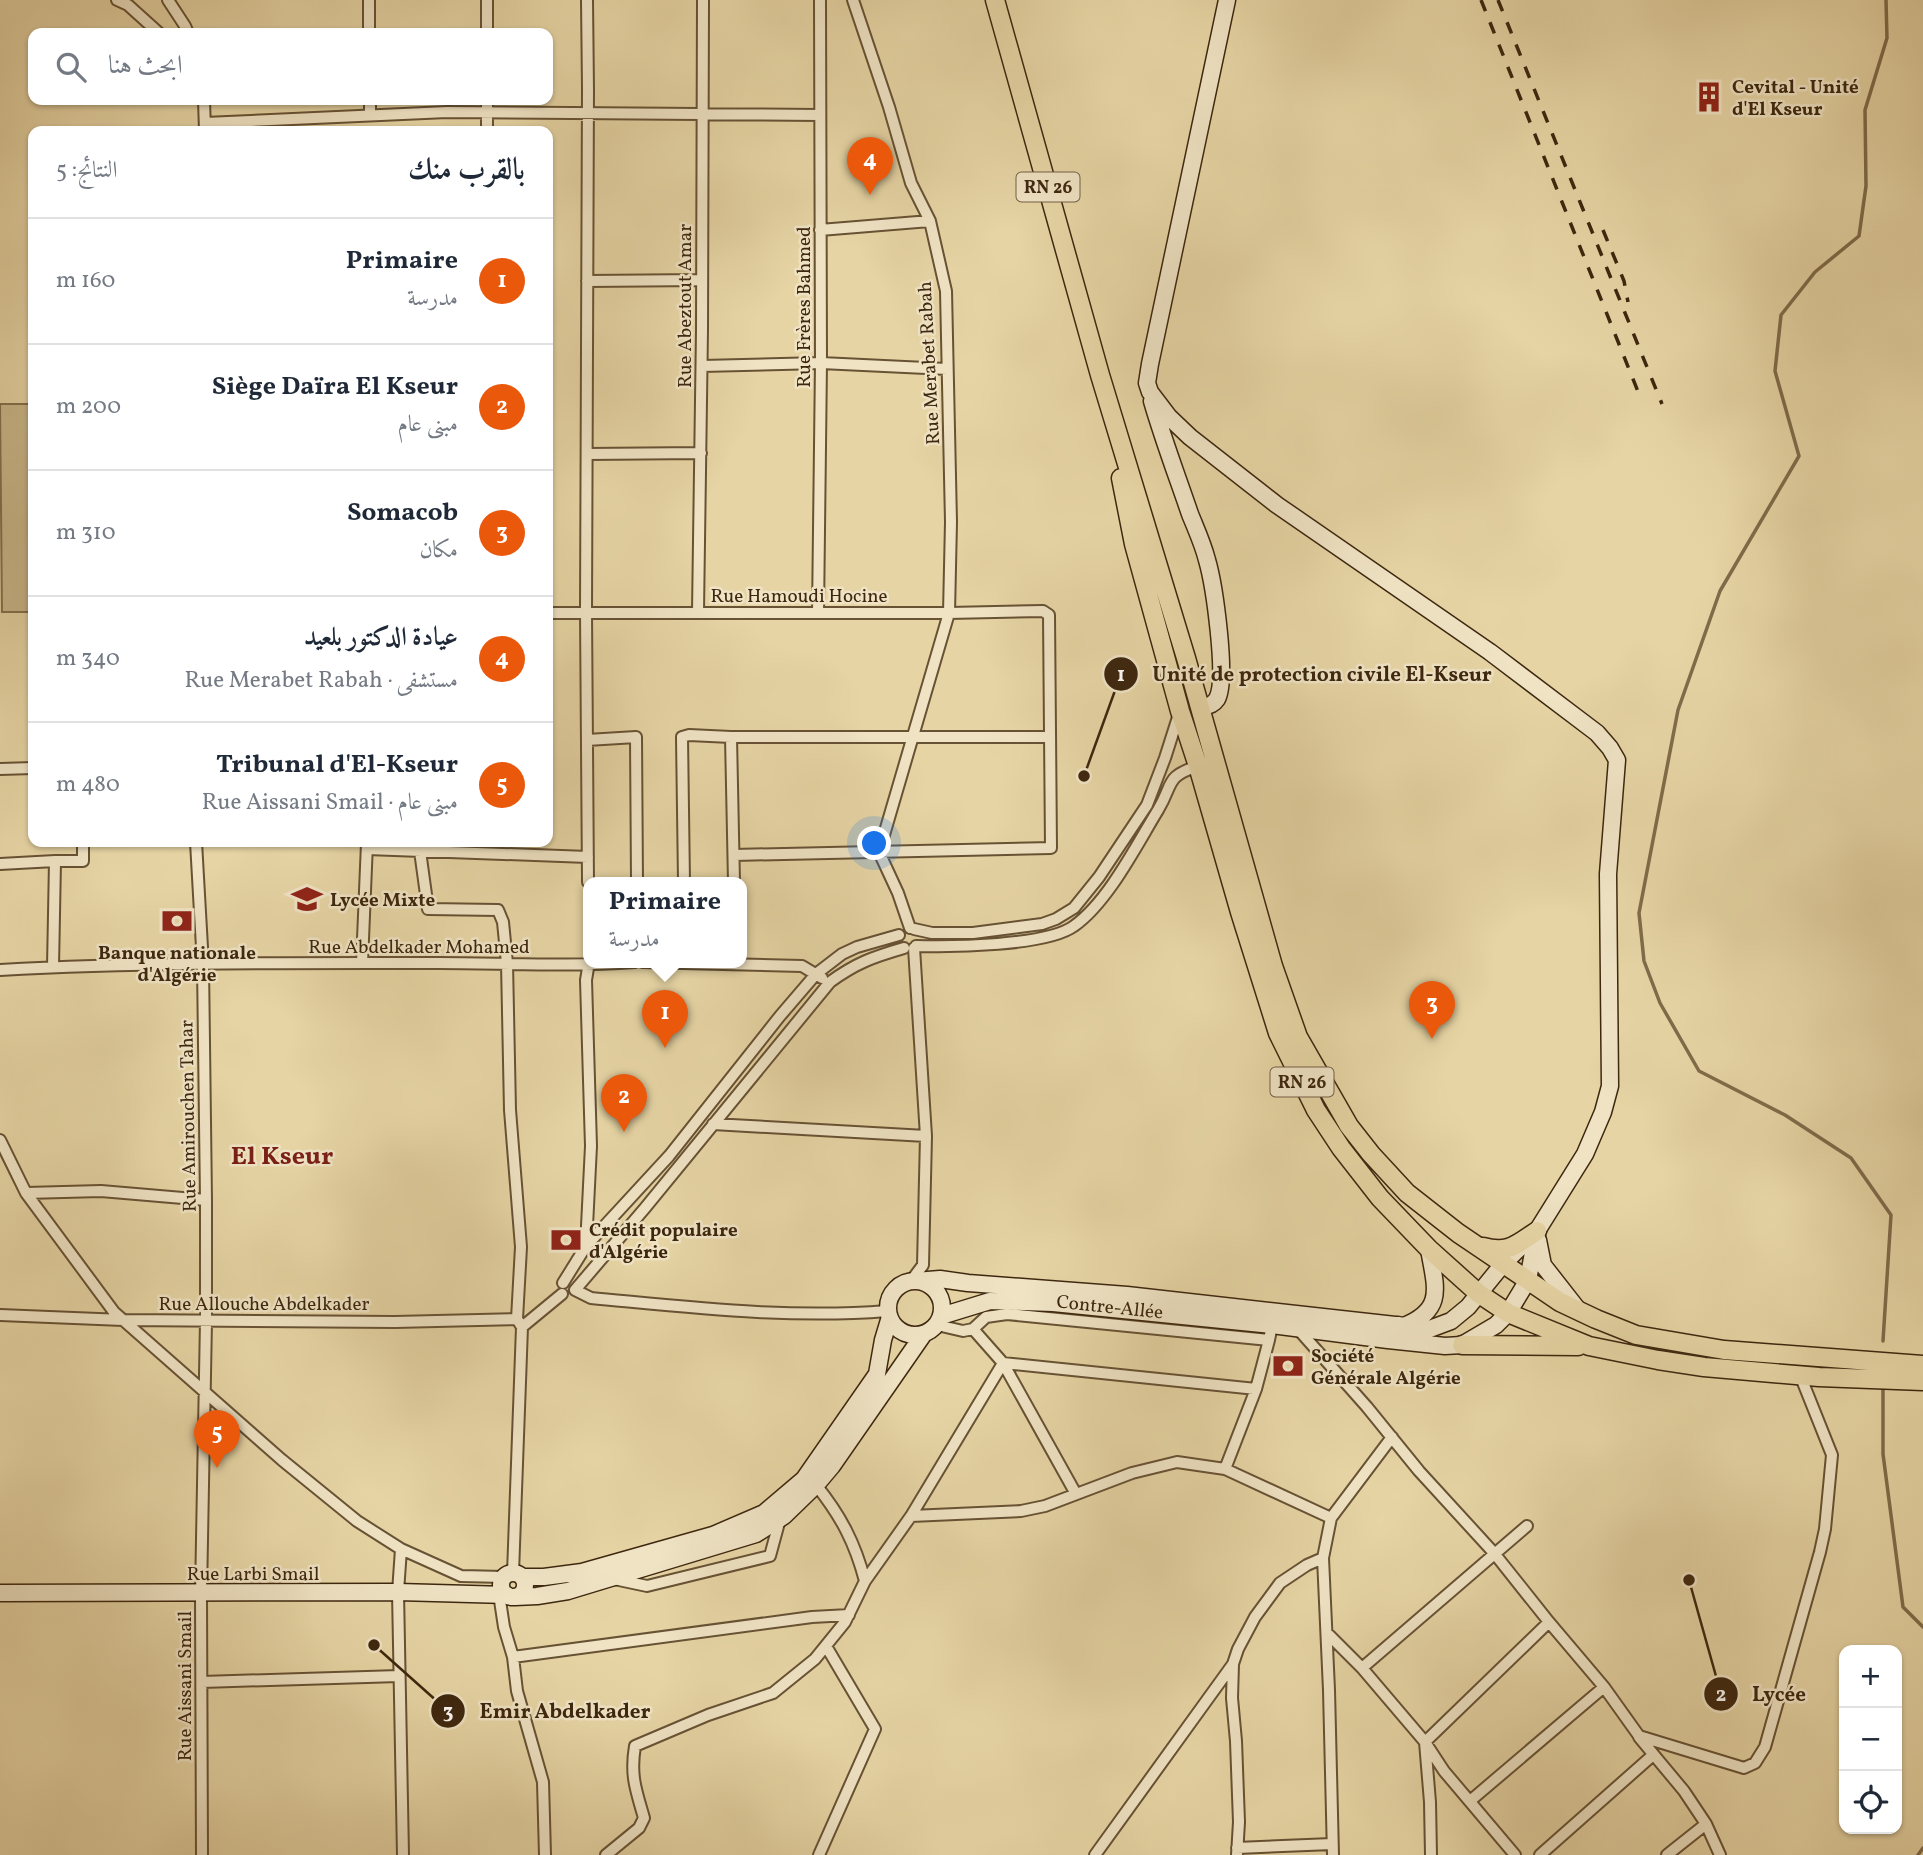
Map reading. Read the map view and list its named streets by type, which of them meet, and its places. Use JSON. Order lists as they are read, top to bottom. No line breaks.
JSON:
{"streets":{"main road":["RN 26","Rue Larbi Smail"],"street":["Rue Abeztout Amar","Rue Frères Bahmed","Rue Merabet Rabah","Rue Hamoudi Hocine","Rue Abdelkader Mohamed","Rue Amirouchen Tahar","Rue Allouche Abdelkader","Contre-Allée","Rue Aissani Smail"]},"crossings":[["Rue Abeztout Amar","Rue Hamoudi Hocine"],["Rue Frères Bahmed","Rue Hamoudi Hocine"],["Rue Merabet Rabah","Rue Hamoudi Hocine"],["Rue Abdelkader Mohamed","Rue Amirouchen Tahar"],["Rue Amirouchen Tahar","Rue Allouche Abdelkader"],["Rue Amirouchen Tahar","Rue Aissani Smail"],["Rue Larbi Smail","Rue Aissani Smail"]],"districts":["El Kseur"],"places":{"building":["Cevital - Unité d'El Kseur"],"other":["Unité de protection civile El-Kseur","Lycée","Emir Abdelkader"],"school or university":["Lycée Mixte"],"bank":["Banque nationale d'Algérie","Crédit populaire d'Algérie","Société Générale Algérie"]},"page":{"search":"ابحث هنا","heading":["بالقرب منك","النتائج: 5"],"pins":["4","3","1","2","5"],"list":[{"mark":"1","name":"Primaire","note":"مدرسة","value":"160 m"},{"mark":"2","name":"Siège Daïra El Kseur","note":"مبنى عام","value":"200 m"},{"mark":"3","name":"Somacob","note":"مكان","value":"310 m"},{"mark":"4","name":"عيادة الدكتور بلعيد","note":"مستشفى · Rue Merabet Rabah","value":"340 m"},{"mark":"5","name":"Tribunal d'El-Kseur","note":"مبنى عام · Rue Aissani Smail","value":"480 m"}],"popup":["Primaire","مدرسة"],"map_buttons":["+","−"]}}
